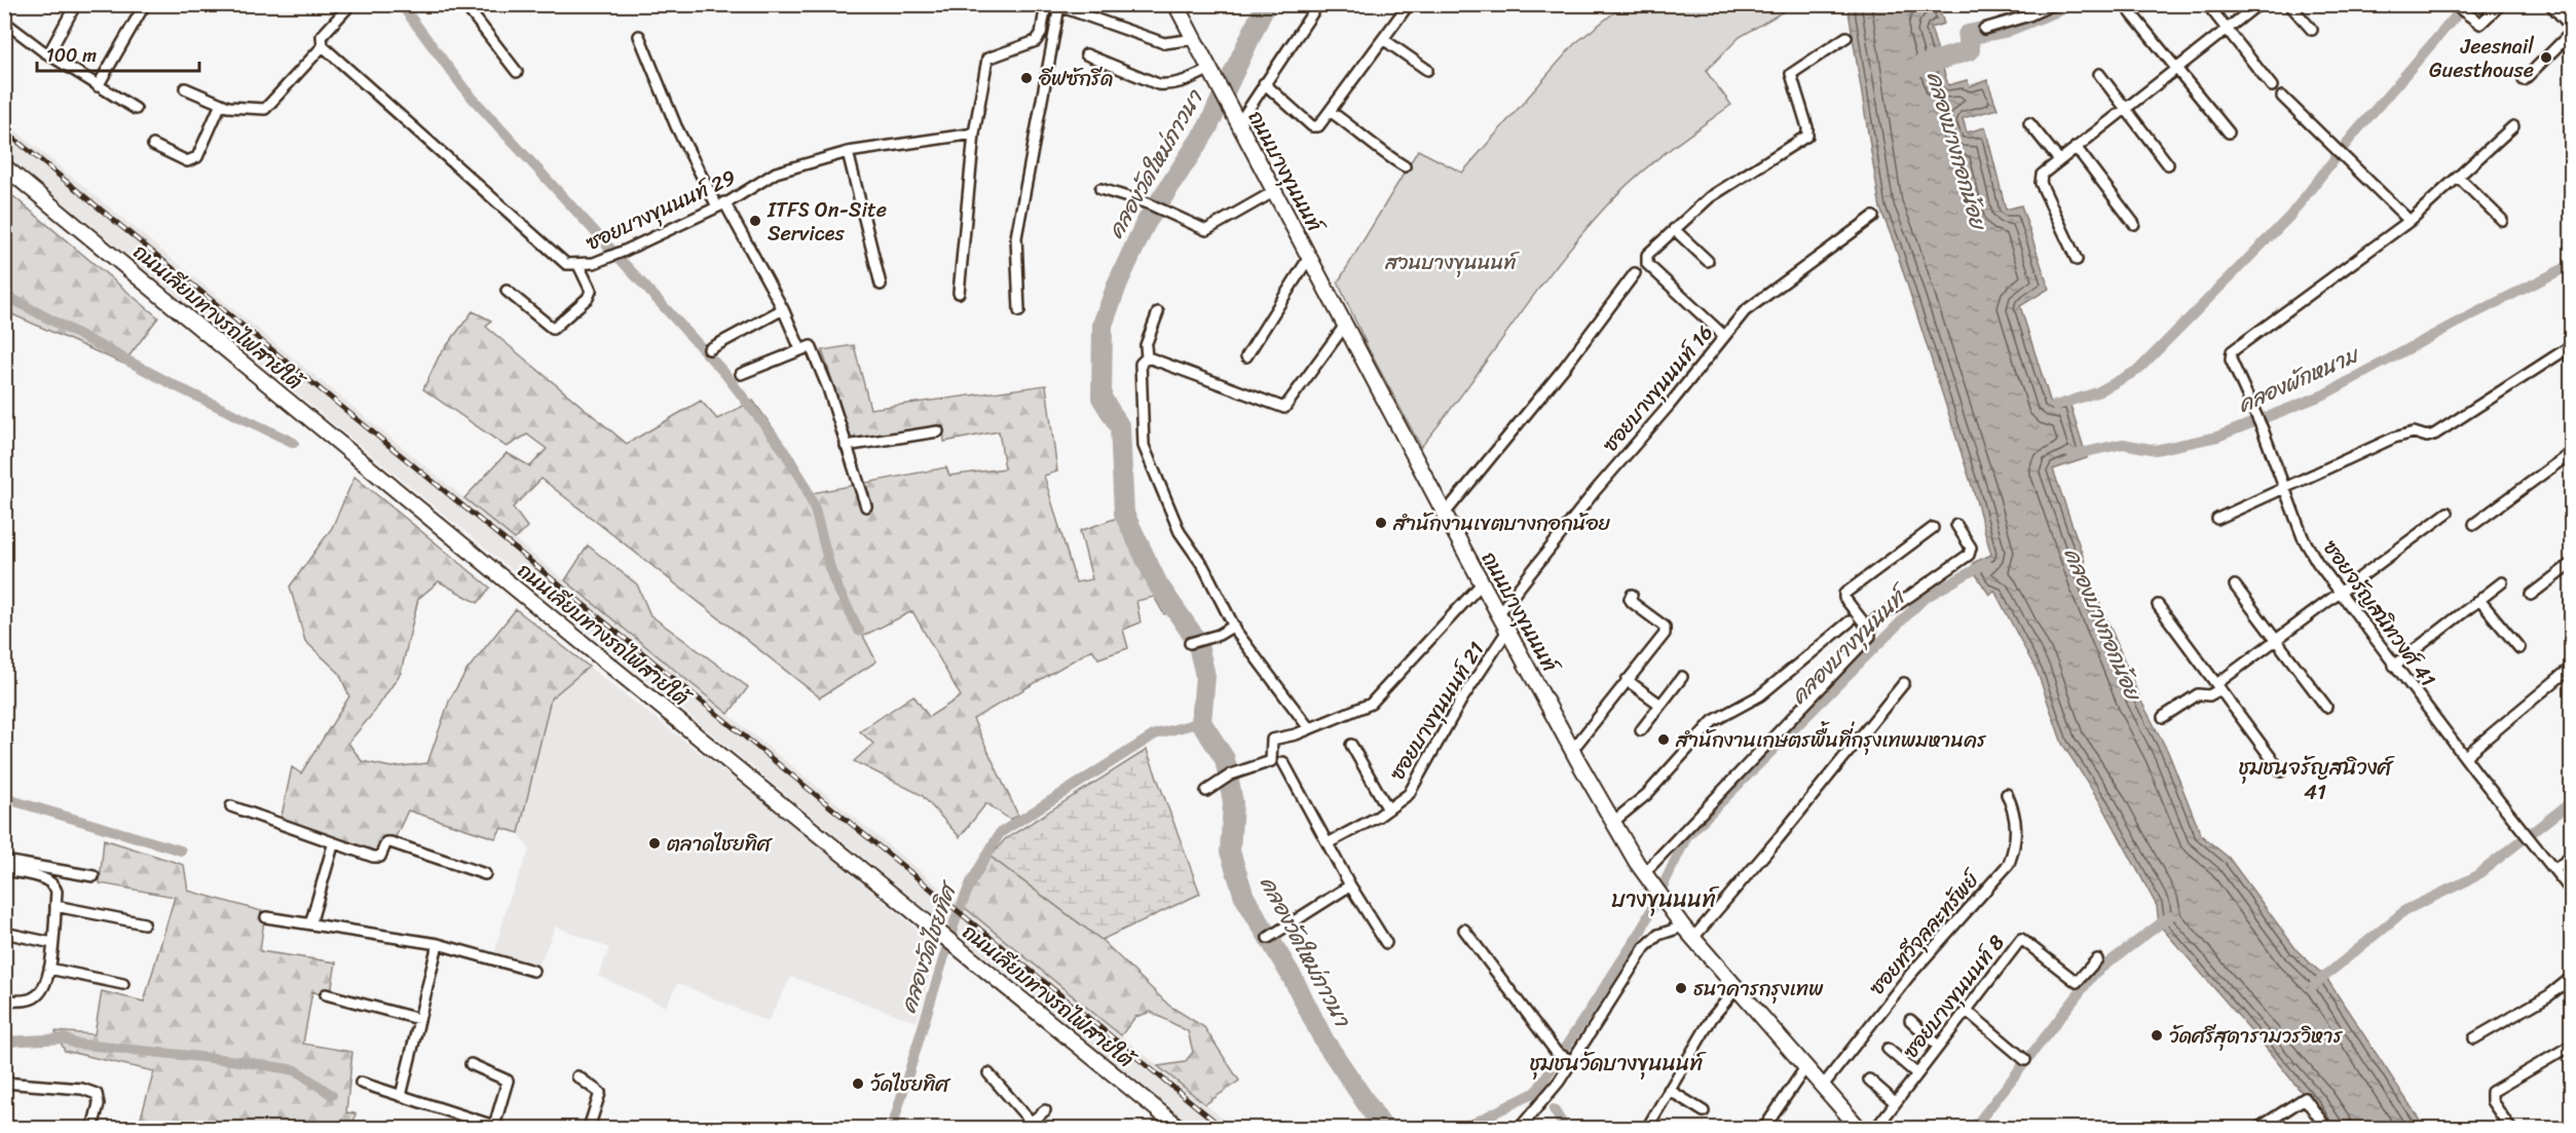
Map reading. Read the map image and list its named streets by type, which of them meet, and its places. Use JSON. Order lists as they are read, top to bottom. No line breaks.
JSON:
{"streets":{"main road":["ถนนบางขุนนนท์","ถนนเลียบทางรถไฟสายใต้"],"street":["ซอยบางขุนนนท์ 29","ซอยบางขุนนนท์ 16","ซอยจรัญสนิทวงศ์ 41","ซอยบางขุนนนท์ 21","ซอยทวีจุลละทรัพย์","ซอยบางขุนนนท์ 8"]},"crossings":[["ถนนบางขุนนนท์","ซอยบางขุนนนท์ 16"],["ถนนบางขุนนนท์","ซอยบางขุนนนท์ 21"],["ถนนบางขุนนนท์","ซอยทวีจุลละทรัพย์"]],"districts":["ชุมชนจรัญสนิวงศ์ 41","บางขุนนนท์","ชุมชนวัดบางขุนนนท์"],"water":["คลองบางกอกน้อย","คลองวัดใหม่ภาวนา","คลองผักหนาม","คลองบางขุนนนท์","คลองวัดไชยทิศ"],"parks":["สวนบางขุนนนท์"],"places":["Jeesnail Guesthouse","อีฟซักรีด","ITFS On-Site Services","สำนักงานเขตบางกอกน้อย","สำนักงานเกษตรพื้นที่กรุงเทพมหานคร","ตลาดไชยทิศ","ธนาคารกรุงเทพ","วัดศรีสุดารามวรวิหาร","วัดไชยทิศ"],"scale_bar":"100 m"}
